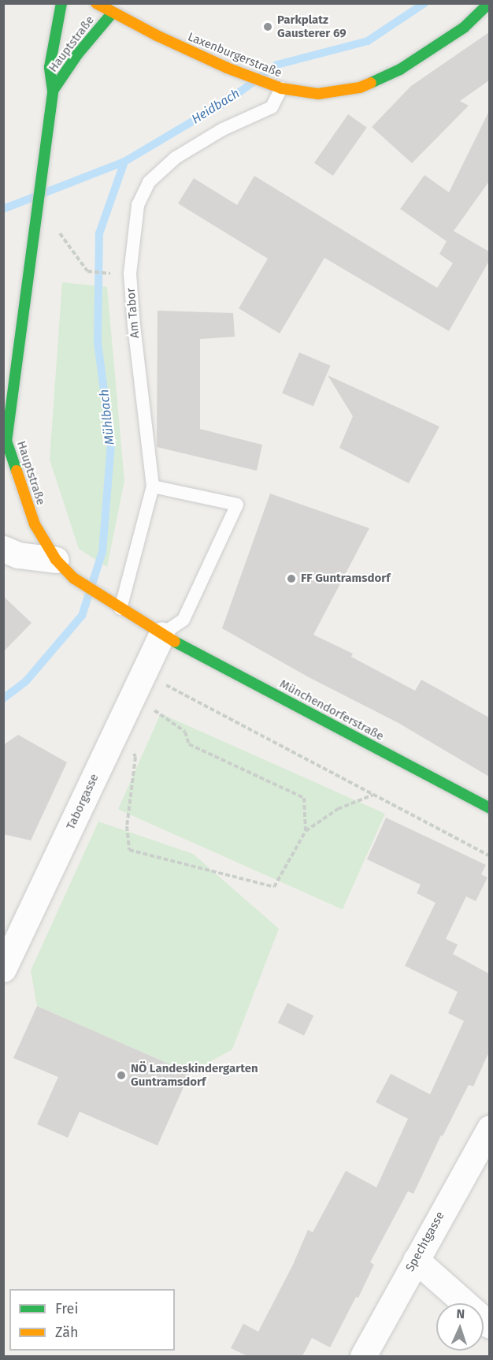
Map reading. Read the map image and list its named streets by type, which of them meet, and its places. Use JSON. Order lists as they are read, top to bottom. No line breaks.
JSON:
{"streets":{"street":["Hauptstraße","Laxenburgerstraße","Münchendorferstraße","Taborgasse","Spechtgasse"],"lane":["Am Tabor"]},"crossings":[["Hauptstraße","Laxenburgerstraße"],["Hauptstraße","Am Tabor"],["Hauptstraße","Münchendorferstraße"],["Hauptstraße","Taborgasse"],["Laxenburgerstraße","Am Tabor"],["Münchendorferstraße","Taborgasse"]],"water":["Heidbach","Mühlbach"],"places":["Parkplatz Gausterer 69","FF Guntramsdorf","NÖ Landeskindergarten Guntramsdorf"],"legend":["Frei","Zäh"],"north":"top"}
